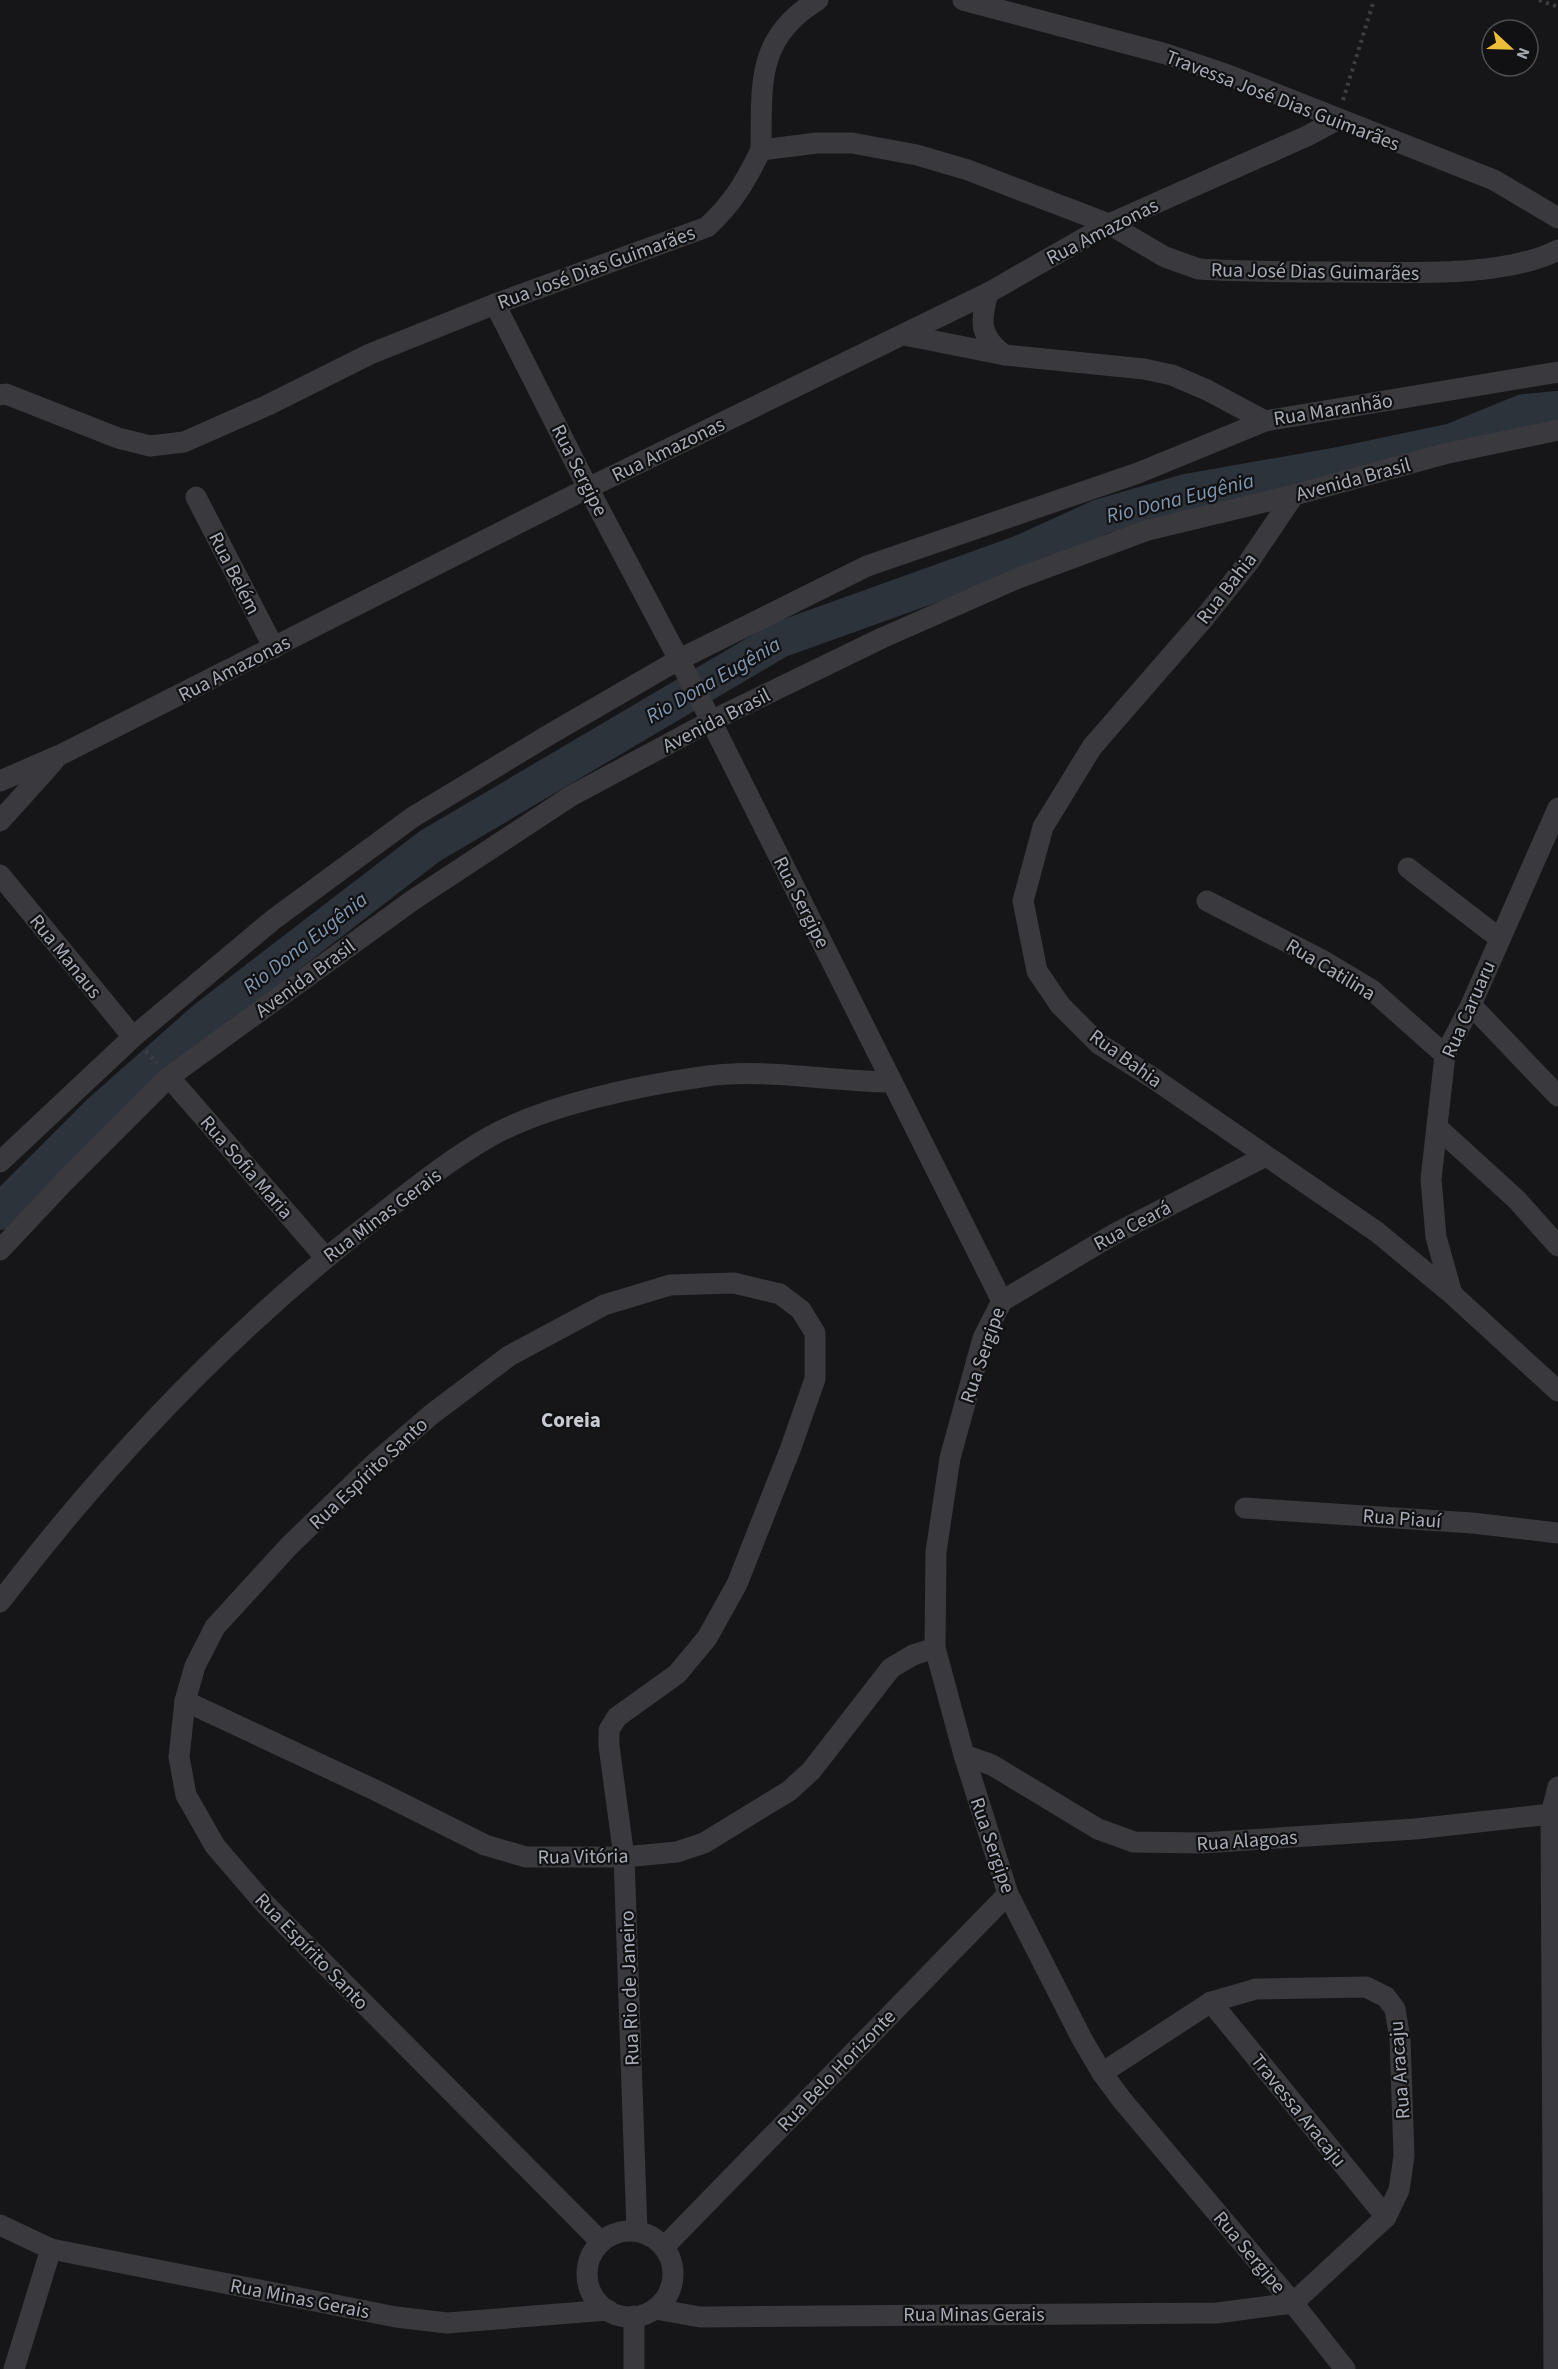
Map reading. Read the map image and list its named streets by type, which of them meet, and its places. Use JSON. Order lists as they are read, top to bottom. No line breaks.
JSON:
{"streets":{"street":["Travessa José Dias Guimarães","Rua Amazonas","Rua José Dias Guimarães","Rua Maranhão","Rua Sergipe","Avenida Brasil","Rua Belém","Rua Bahia","Rua Manaus","Rua Catilina","Rua Caruaru","Rua Sofia Maria","Rua Minas Gerais","Rua Ceará","Rua Espírito Santo","Rua Piauí","Rua Alagoas","Rua Vitória","Rua Rio de Janeiro","Rua Belo Horizonte","Rua Aracaju","Travessa Aracaju"]},"crossings":[["Travessa José Dias Guimarães","Rua Amazonas"],["Rua Amazonas","Rua José Dias Guimarães"],["Rua Amazonas","Rua Maranhão"],["Rua Amazonas","Rua Sergipe"],["Rua Amazonas","Rua Belém"],["Rua José Dias Guimarães","Rua Sergipe"],["Rua Sergipe","Avenida Brasil"],["Rua Sergipe","Rua Minas Gerais"],["Rua Sergipe","Rua Ceará"],["Rua Sergipe","Rua Alagoas"],["Rua Sergipe","Rua Vitória"],["Rua Sergipe","Rua Belo Horizonte"],["Rua Sergipe","Rua Aracaju"],["Avenida Brasil","Rua Bahia"],["Avenida Brasil","Rua Sofia Maria"],["Rua Bahia","Rua Caruaru"],["Rua Bahia","Rua Ceará"],["Rua Catilina","Rua Caruaru"],["Rua Sofia Maria","Rua Minas Gerais"],["Rua Minas Gerais","Rua Espírito Santo"],["Rua Minas Gerais","Rua Rio de Janeiro"],["Rua Minas Gerais","Rua Belo Horizonte"],["Rua Minas Gerais","Rua Aracaju"],["Rua Espírito Santo","Rua Vitória"],["Rua Espírito Santo","Rua Rio de Janeiro"],["Rua Espírito Santo","Rua Belo Horizonte"],["Rua Vitória","Rua Rio de Janeiro"],["Rua Rio de Janeiro","Rua Belo Horizonte"],["Rua Aracaju","Travessa Aracaju"]],"districts":["Coreia"],"water":["Rio Dona Eugênia"],"north":"right"}
